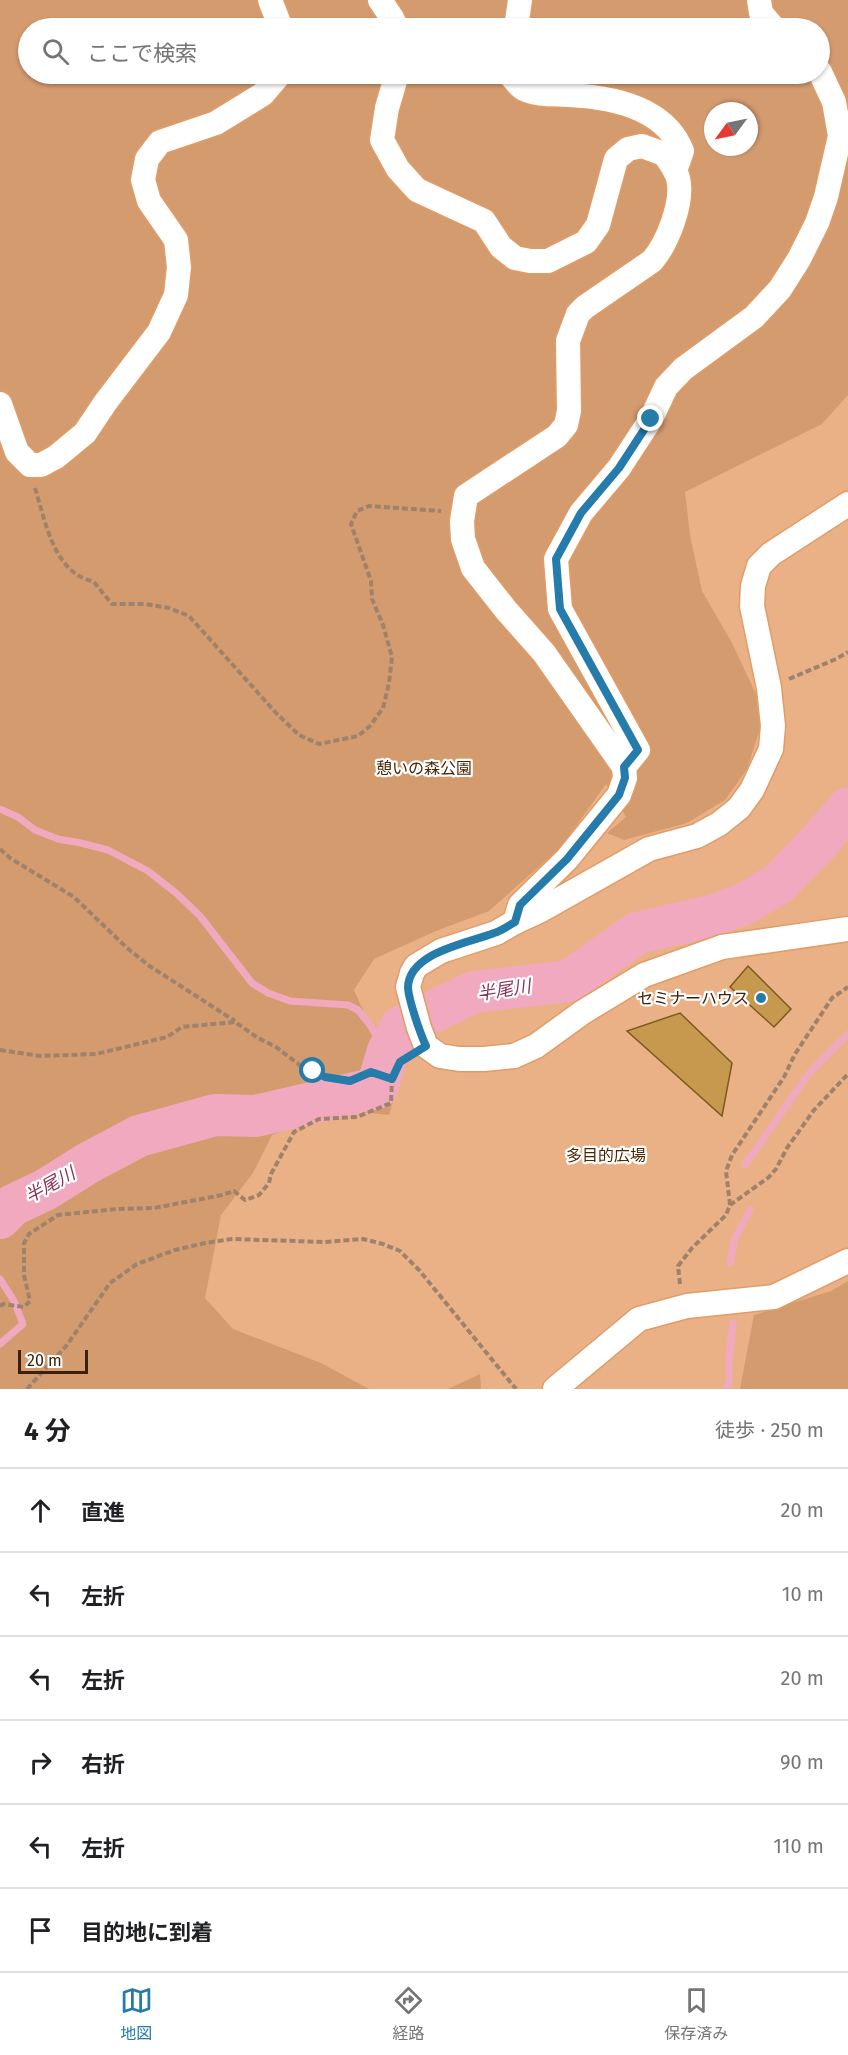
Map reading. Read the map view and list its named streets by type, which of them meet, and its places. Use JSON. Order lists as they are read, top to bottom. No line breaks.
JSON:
{"water":["半尾川"],"parks":["憩いの森公園","多目的広場"],"places":["セミナーハウス"],"scale_bar":"20 m","north":"bottom left","page":{"search":"ここで検索","scale":"20 m","heading":["4 分","徒歩 · 250 m"],"list":[["直進","20 m"],["左折","10 m"],["左折","20 m"],["右折","90 m"],["左折","110 m"],"目的地に到着"],"nav":["地図","経路","保存済み"]}}
